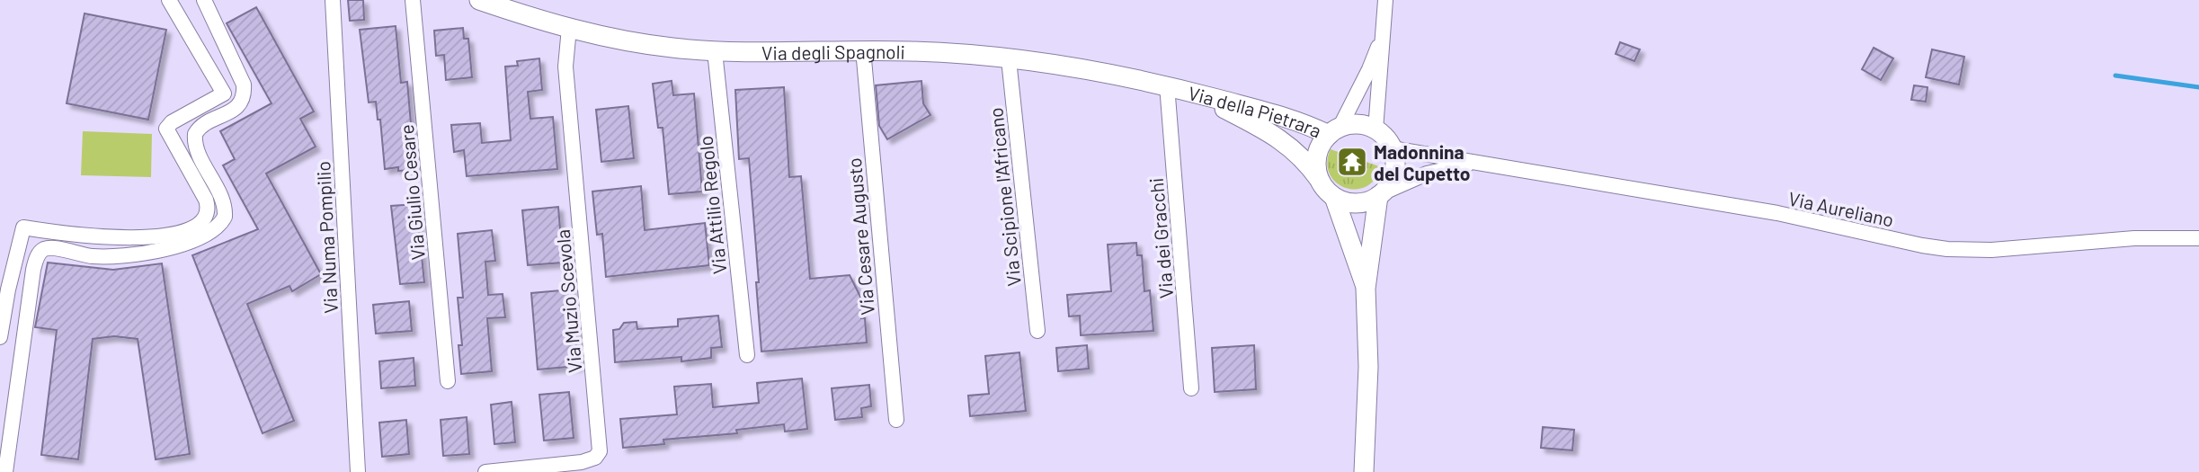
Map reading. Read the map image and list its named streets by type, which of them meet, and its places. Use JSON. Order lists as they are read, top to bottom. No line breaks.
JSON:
{"streets":{"street":["Via degli Spagnoli","Via della Pietrara","Via Giulio Cesare","Via Scipione l'Africano","Via Attilio Regolo","Via Aureliano","Via Cesare Augusto","Via Numa Pompilio","Via dei Gracchi","Via Muzio Scevola"]},"crossings":[["Via degli Spagnoli","Via della Pietrara"],["Via degli Spagnoli","Via Scipione l'Africano"],["Via degli Spagnoli","Via Attilio Regolo"],["Via degli Spagnoli","Via Cesare Augusto"],["Via degli Spagnoli","Via dei Gracchi"],["Via degli Spagnoli","Via Muzio Scevola"],["Via della Pietrara","Via Aureliano"]],"places":{"temple":["Madonnina del Cupetto"]}}
